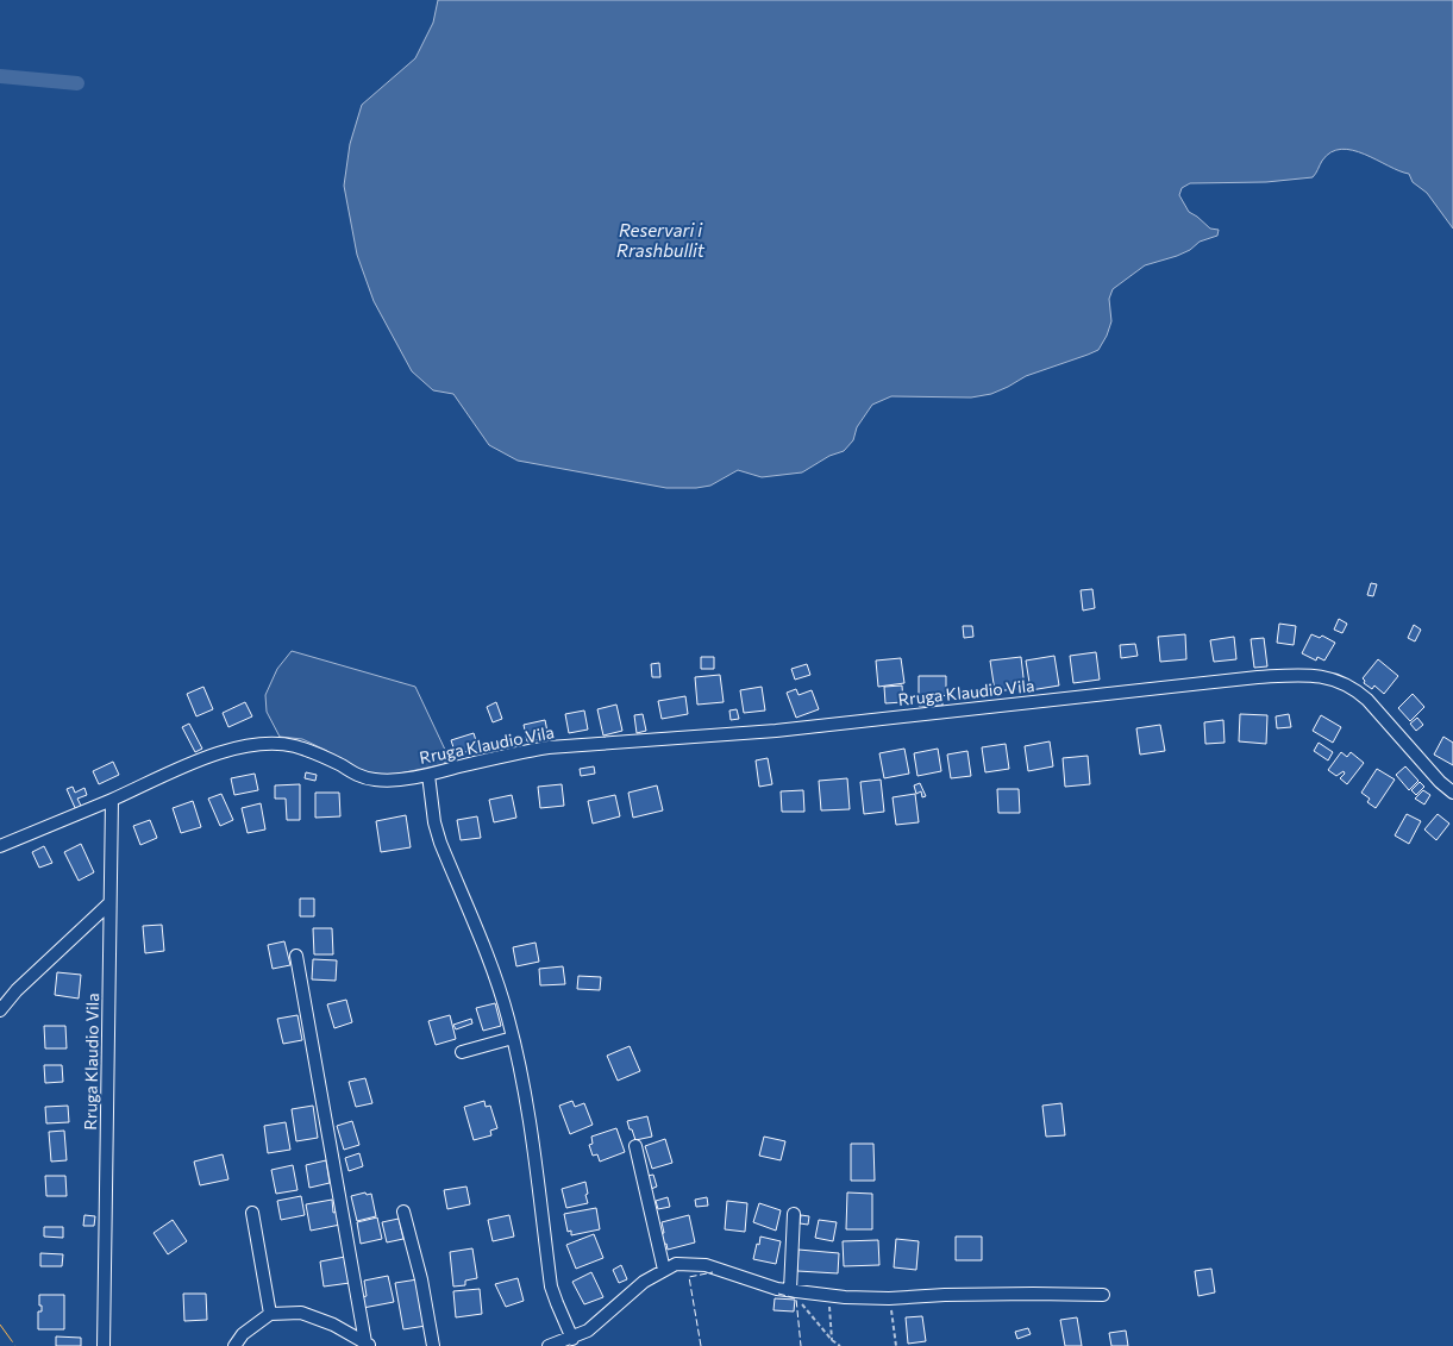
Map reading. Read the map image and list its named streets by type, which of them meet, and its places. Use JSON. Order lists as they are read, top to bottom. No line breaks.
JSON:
{"streets":{"street":["Rruga Klaudio Vila"]},"water":["Reservari i Rrashbullit"]}
